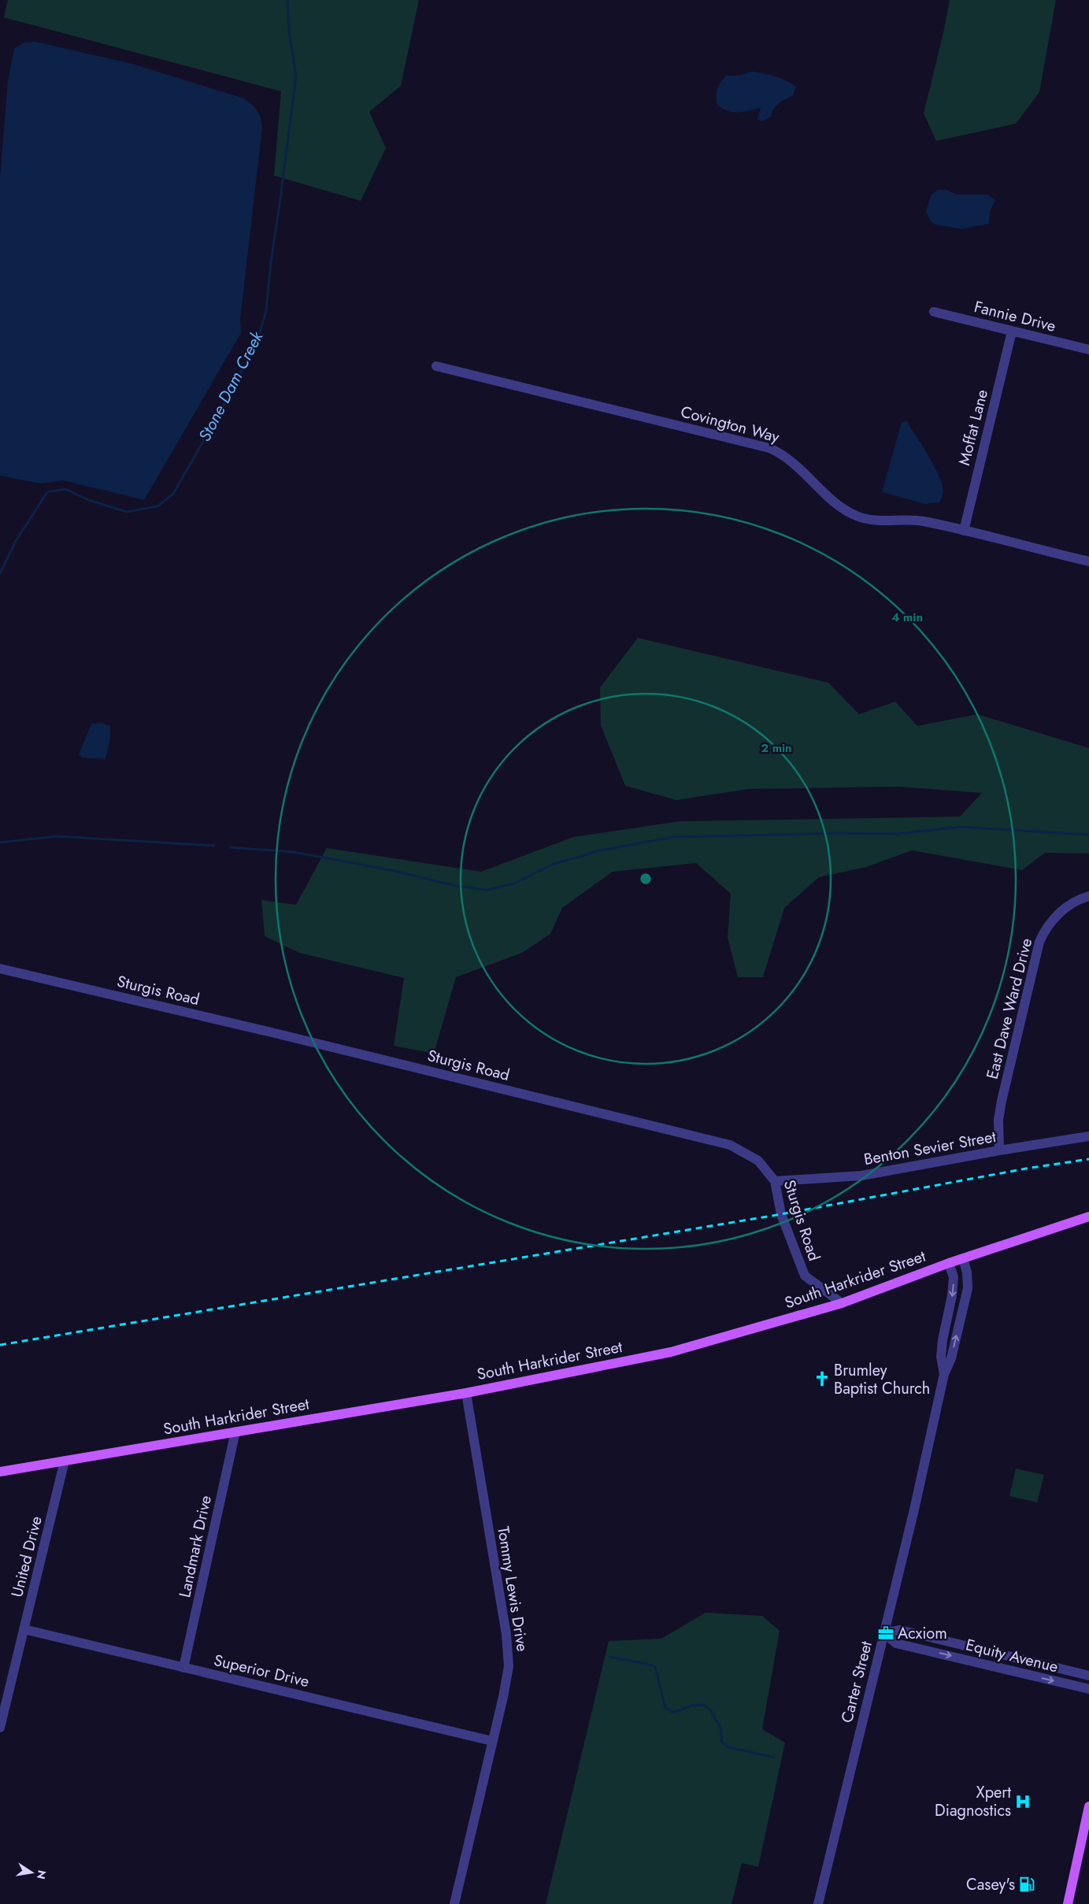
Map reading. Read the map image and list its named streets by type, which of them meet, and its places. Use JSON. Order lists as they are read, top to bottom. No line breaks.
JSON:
{"streets":{"main road":["South Harkrider Street"],"street":["Fannie Drive","Covington Way","Moffat Lane","Sturgis Road","East Dave Ward Drive","Benton Sevier Street","Landmark Drive","United Drive","Tommy Lewis Drive","Equity Avenue","Superior Drive","Carter Street"]},"crossings":[["Fannie Drive","Moffat Lane"],["Covington Way","Moffat Lane"],["Sturgis Road","Benton Sevier Street"],["Sturgis Road","South Harkrider Street"],["East Dave Ward Drive","Benton Sevier Street"],["South Harkrider Street","Landmark Drive"],["South Harkrider Street","United Drive"],["South Harkrider Street","Tommy Lewis Drive"],["South Harkrider Street","Carter Street"],["Landmark Drive","Superior Drive"],["United Drive","Superior Drive"],["Tommy Lewis Drive","Superior Drive"],["Equity Avenue","Carter Street"]],"water":["Stone Dam Creek"],"places":{"church":["Brumley Baptist Church"],"office":["Acxiom"],"hospital":["Xpert Diagnostics"],"fuel station":["Casey's"]},"north":"right","rings":["4 min","2 min"]}
